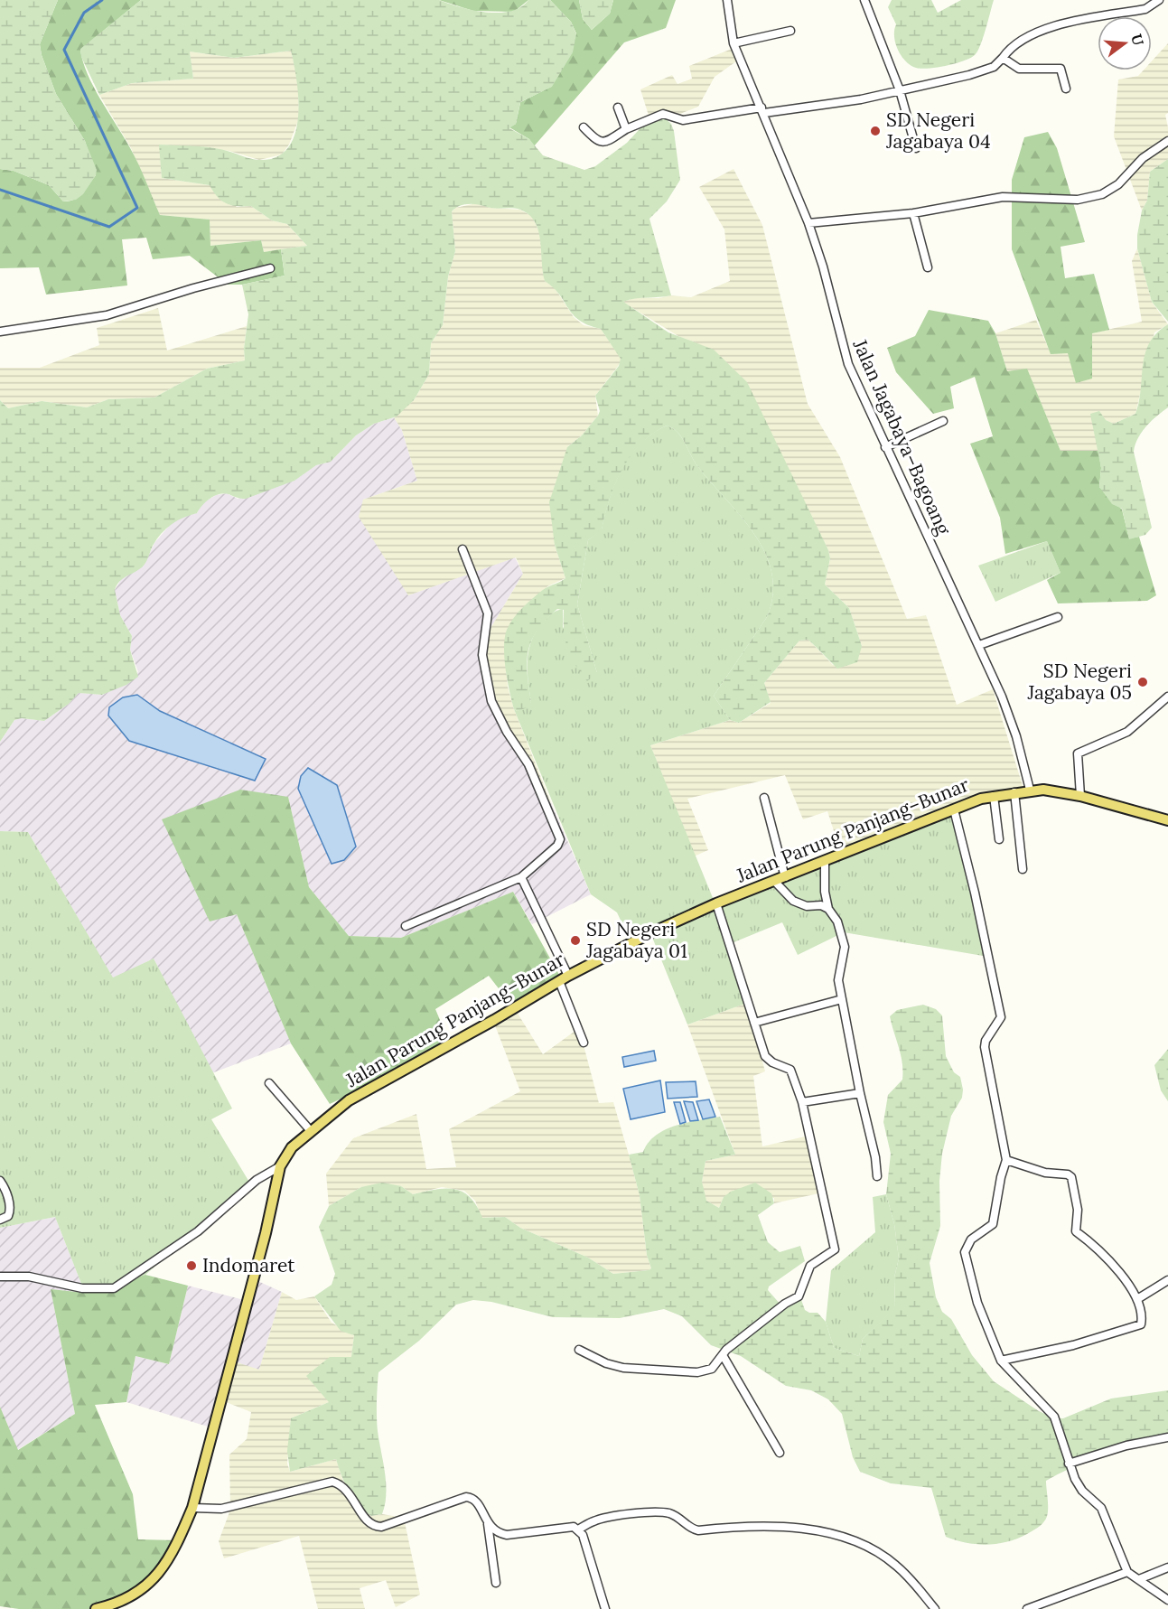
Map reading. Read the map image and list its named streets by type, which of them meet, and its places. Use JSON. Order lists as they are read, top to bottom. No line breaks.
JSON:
{"streets":{"main road":["Jalan Parung Panjang–Bunar"],"street":["Jalan Jagabaya–Bagoang"]},"crossings":[["Jalan Jagabaya–Bagoang","Jalan Parung Panjang–Bunar"]],"places":["SD Negeri Jagabaya 04","SD Negeri Jagabaya 05","SD Negeri Jagabaya 01","Indomaret"],"north":"right"}
